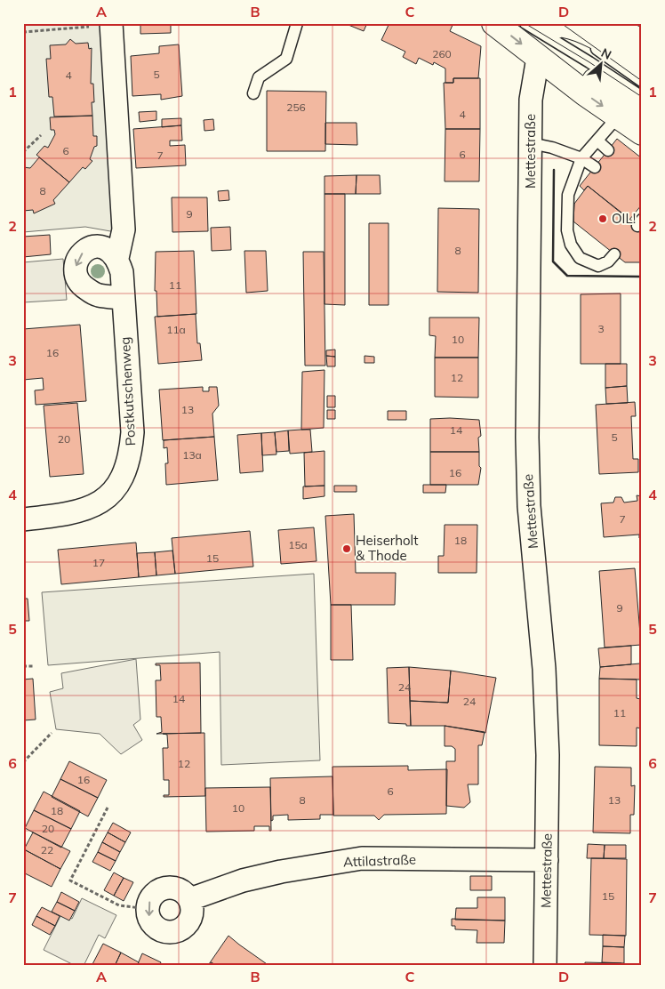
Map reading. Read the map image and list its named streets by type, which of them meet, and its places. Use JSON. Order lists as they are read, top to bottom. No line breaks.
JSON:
{"streets":{"street":["Mettestraße","Postkutschenweg","Attilastraße"]},"crossings":[["Mettestraße","Attilastraße"]],"places":["OIL!","Heiserholt & Thode"],"house_numbers":["260","5","4","256","4","6","6","7","8","9","8","11","3","11a","10","16","12","13","14","5","20","13a","16","7","18","15a","15","17","9","24","14","24","11","12","16","6","8","13","10","18","20","22","15"],"north":"top right","grid":{"columns":["A","B","C","D"],"rows":["1","2","3","4","5","6","7"]}}
